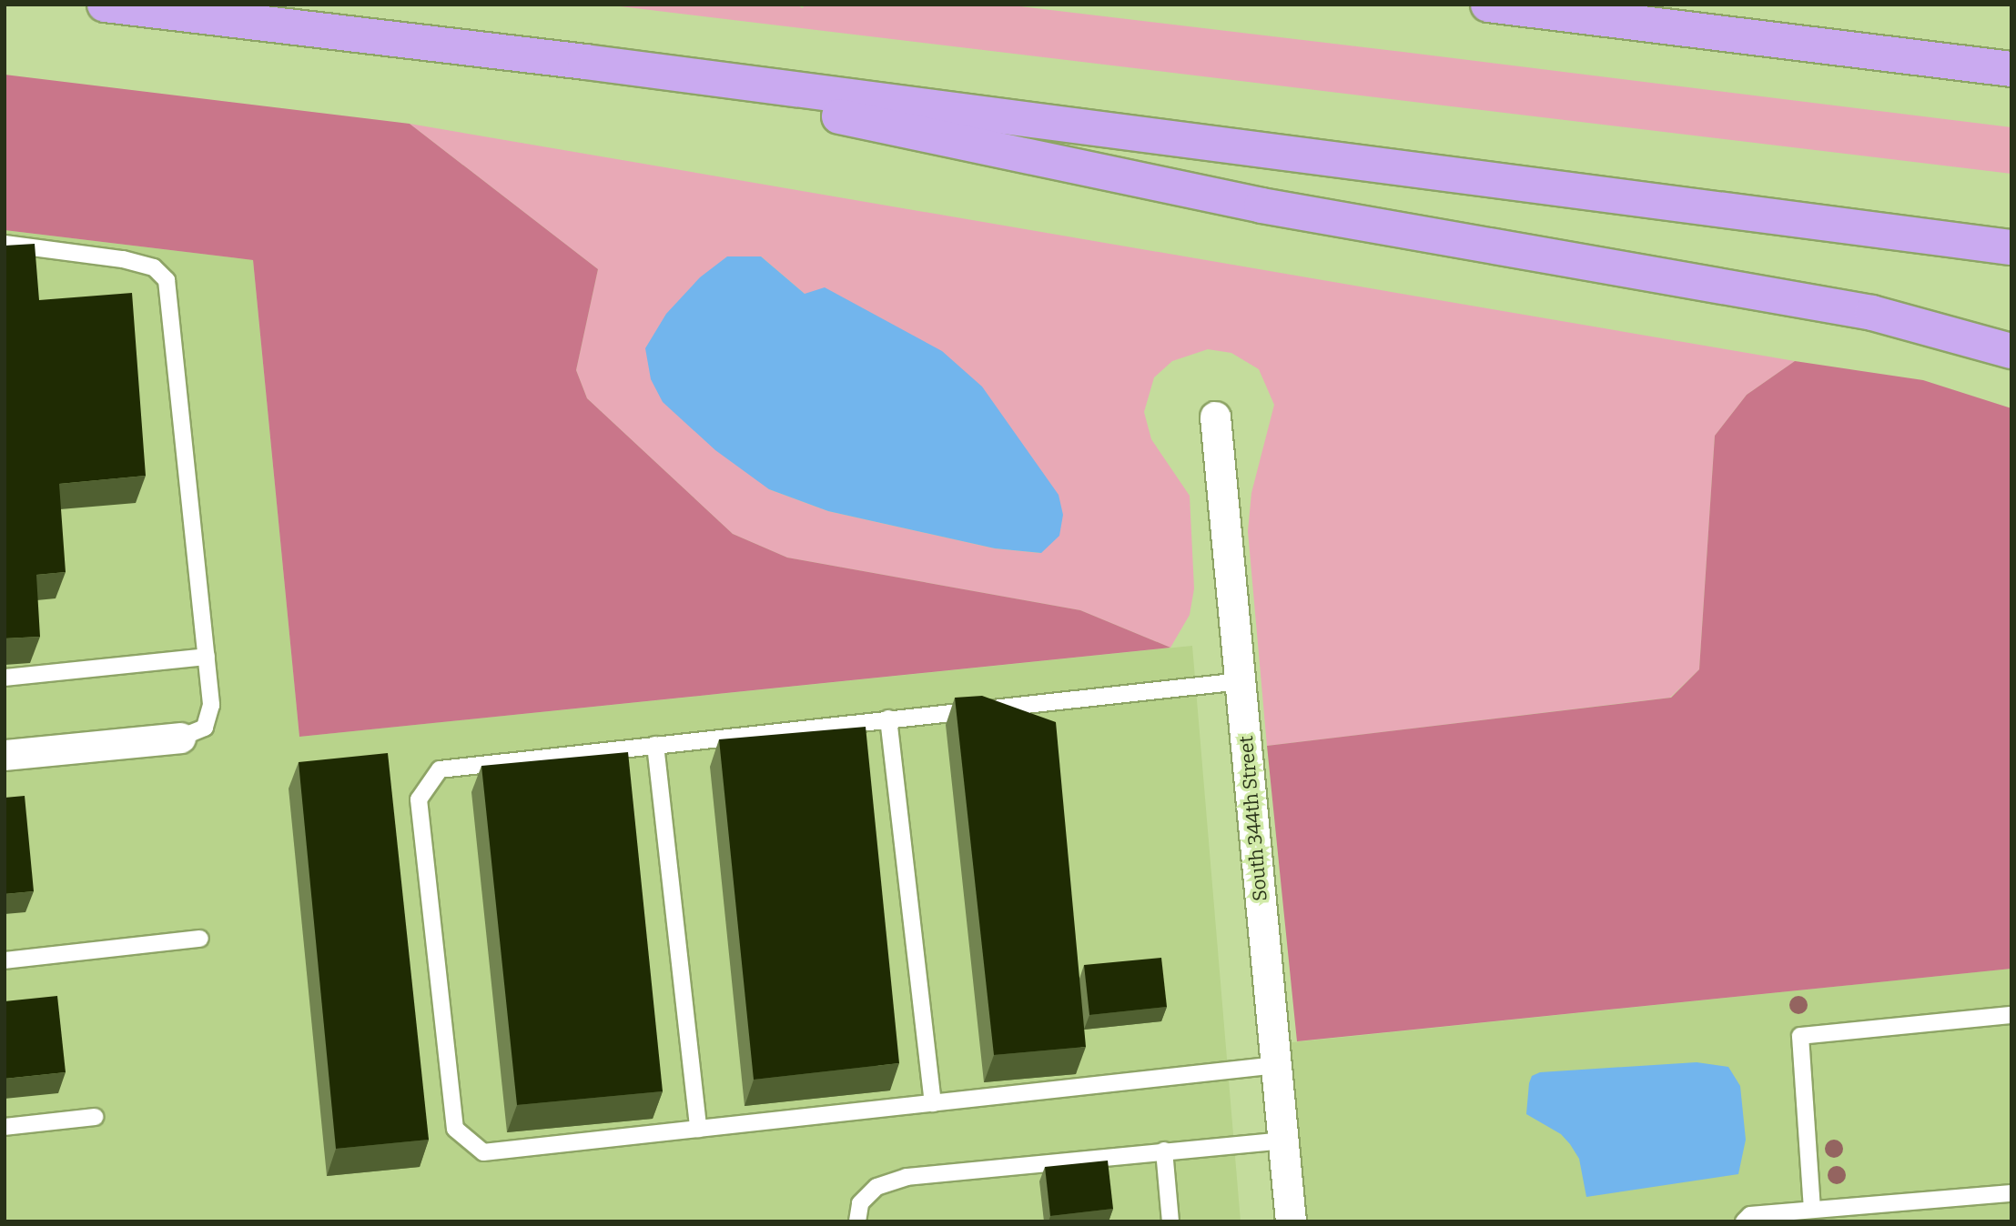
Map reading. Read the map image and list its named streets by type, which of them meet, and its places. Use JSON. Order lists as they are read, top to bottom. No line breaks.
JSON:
{"streets":{"street":["South 344th Street"]}}
